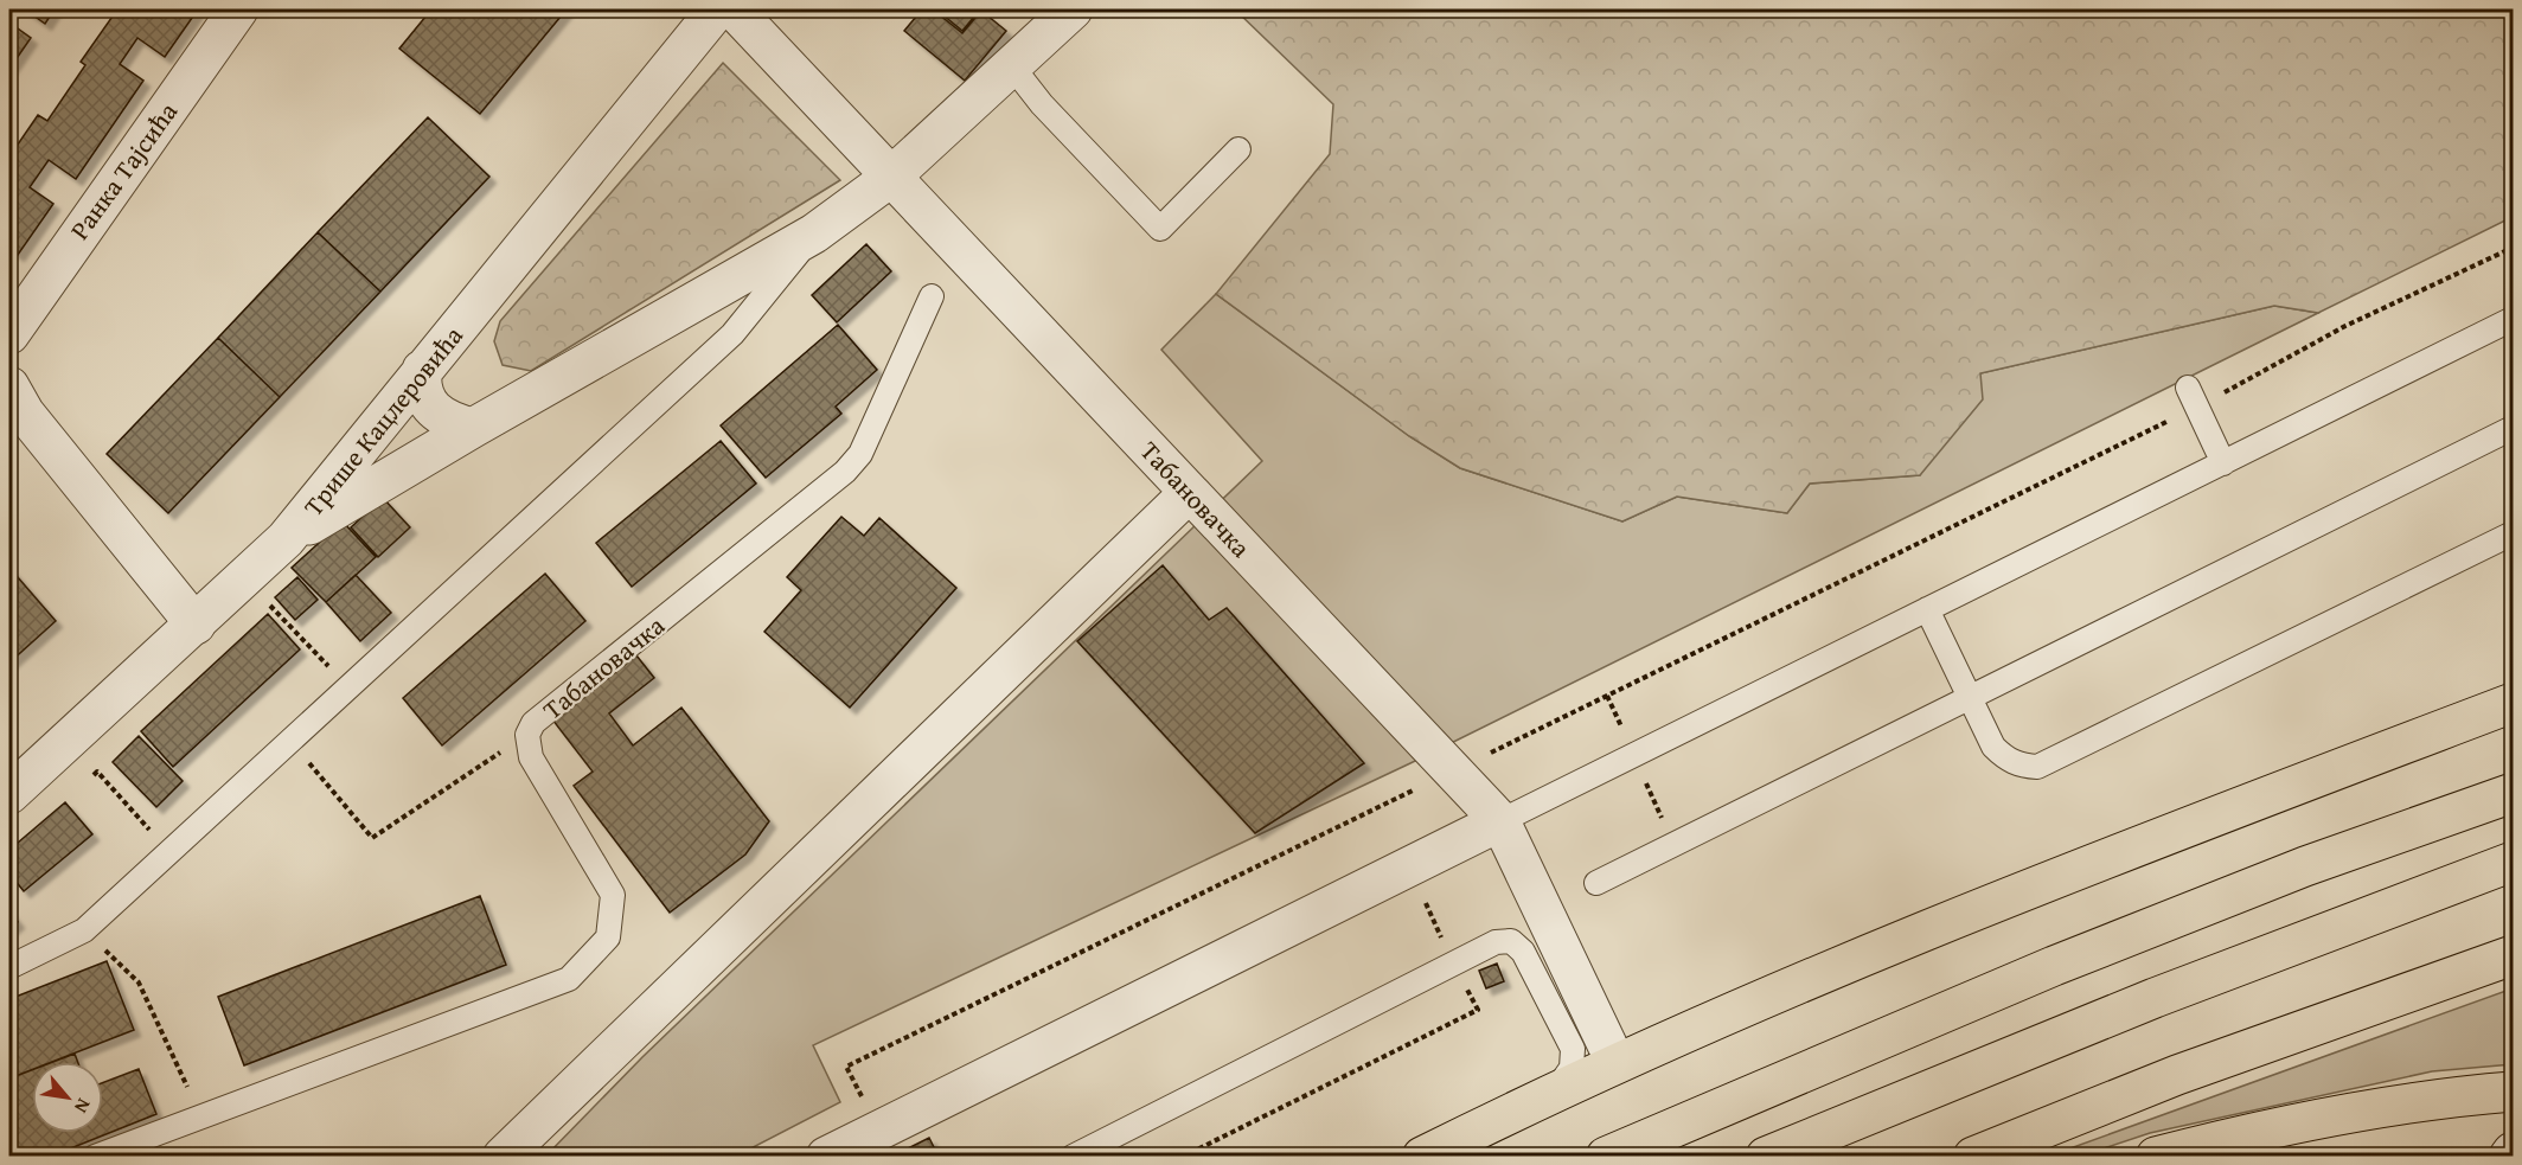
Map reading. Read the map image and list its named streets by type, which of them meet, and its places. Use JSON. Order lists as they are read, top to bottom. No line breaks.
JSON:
{"streets":{"street":["Ранка Тајсића","Трише Кацлеровића","Табановачка"]},"north":"bottom right"}
